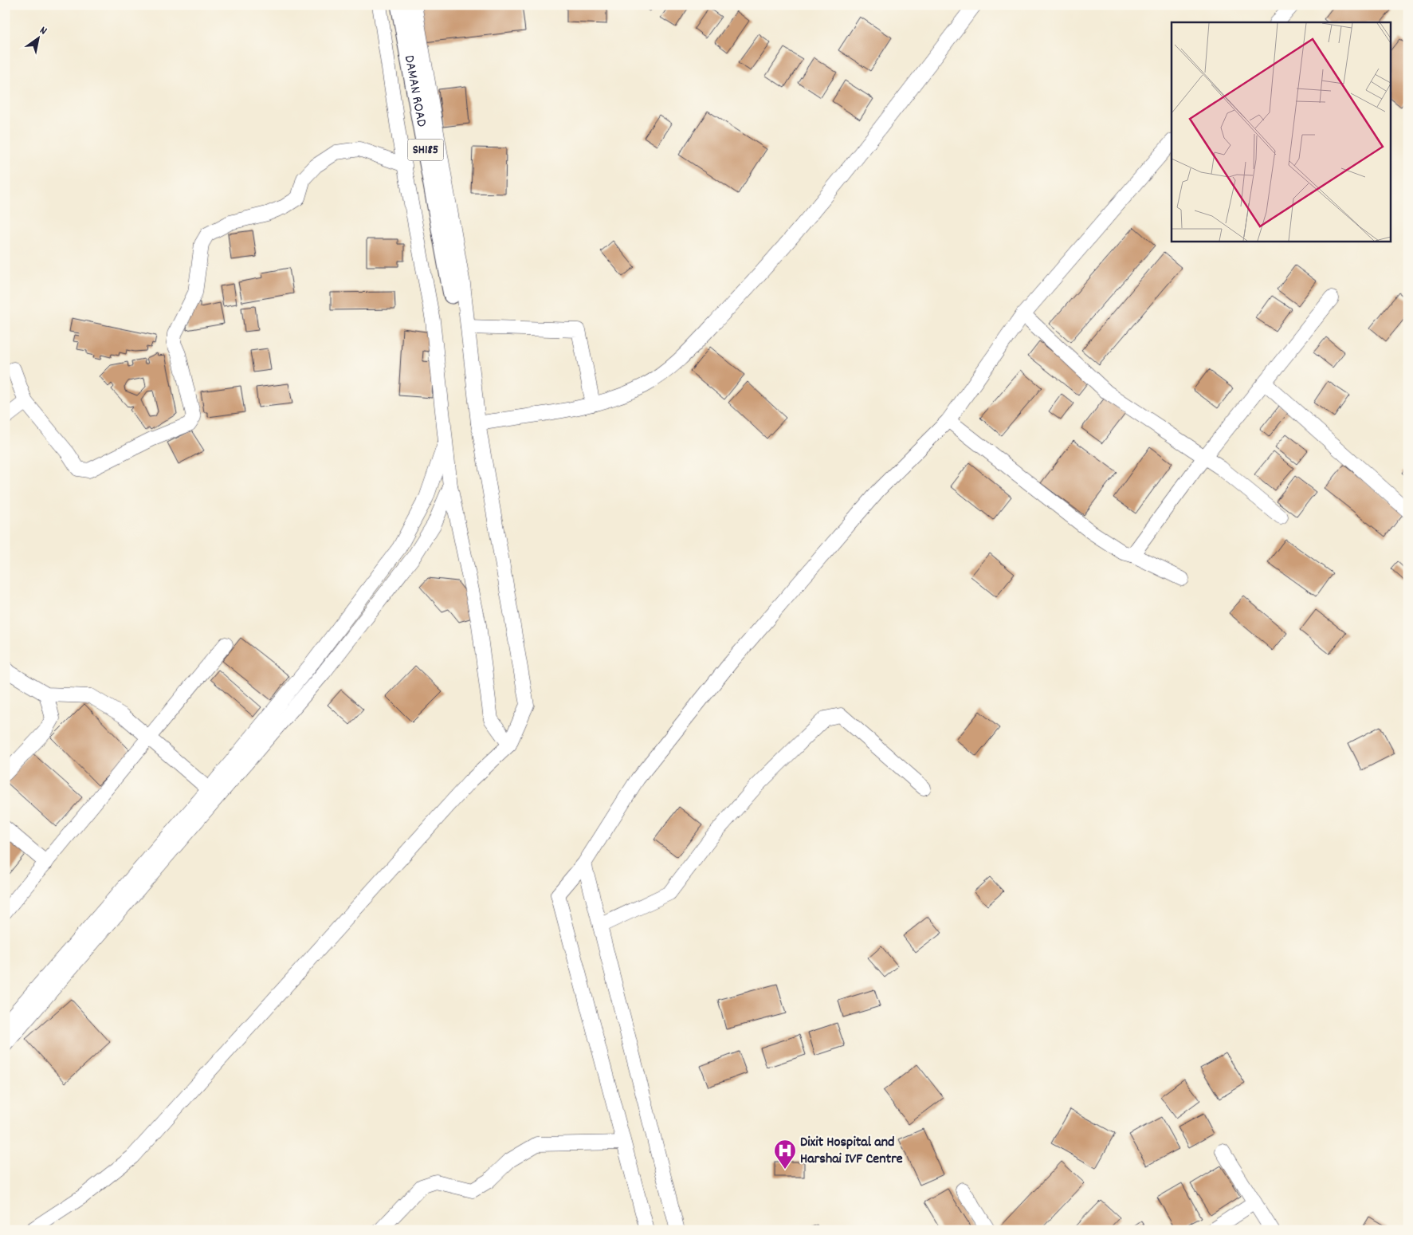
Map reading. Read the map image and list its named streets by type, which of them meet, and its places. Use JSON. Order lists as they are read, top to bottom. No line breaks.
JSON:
{"streets":{"main road":["DAMAN ROAD","SH185"]},"places":{"hospital":["Dixit Hospital and Harshai IVF Centre"]},"north":"top right"}
